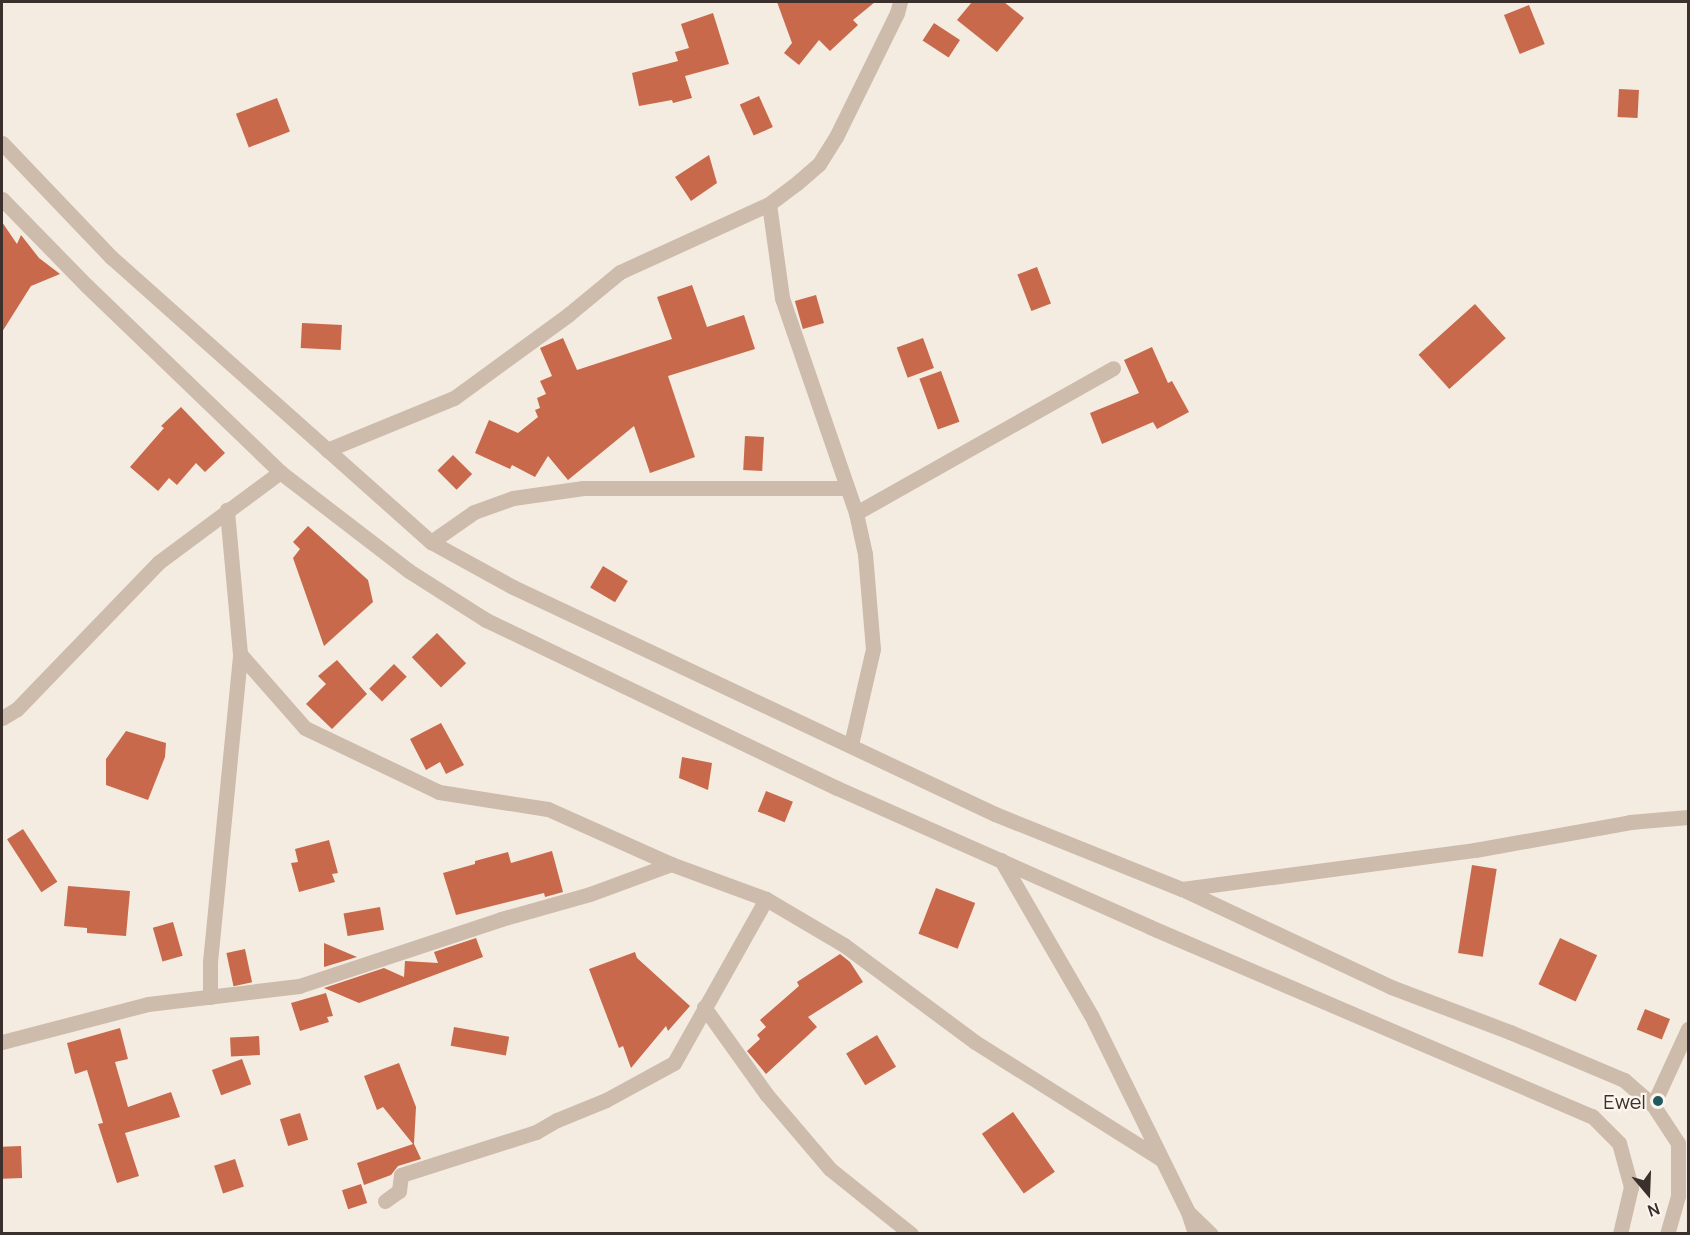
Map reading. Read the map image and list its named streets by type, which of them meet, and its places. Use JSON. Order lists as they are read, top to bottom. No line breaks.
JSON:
{"places":["Ewel"],"north":"bottom"}
